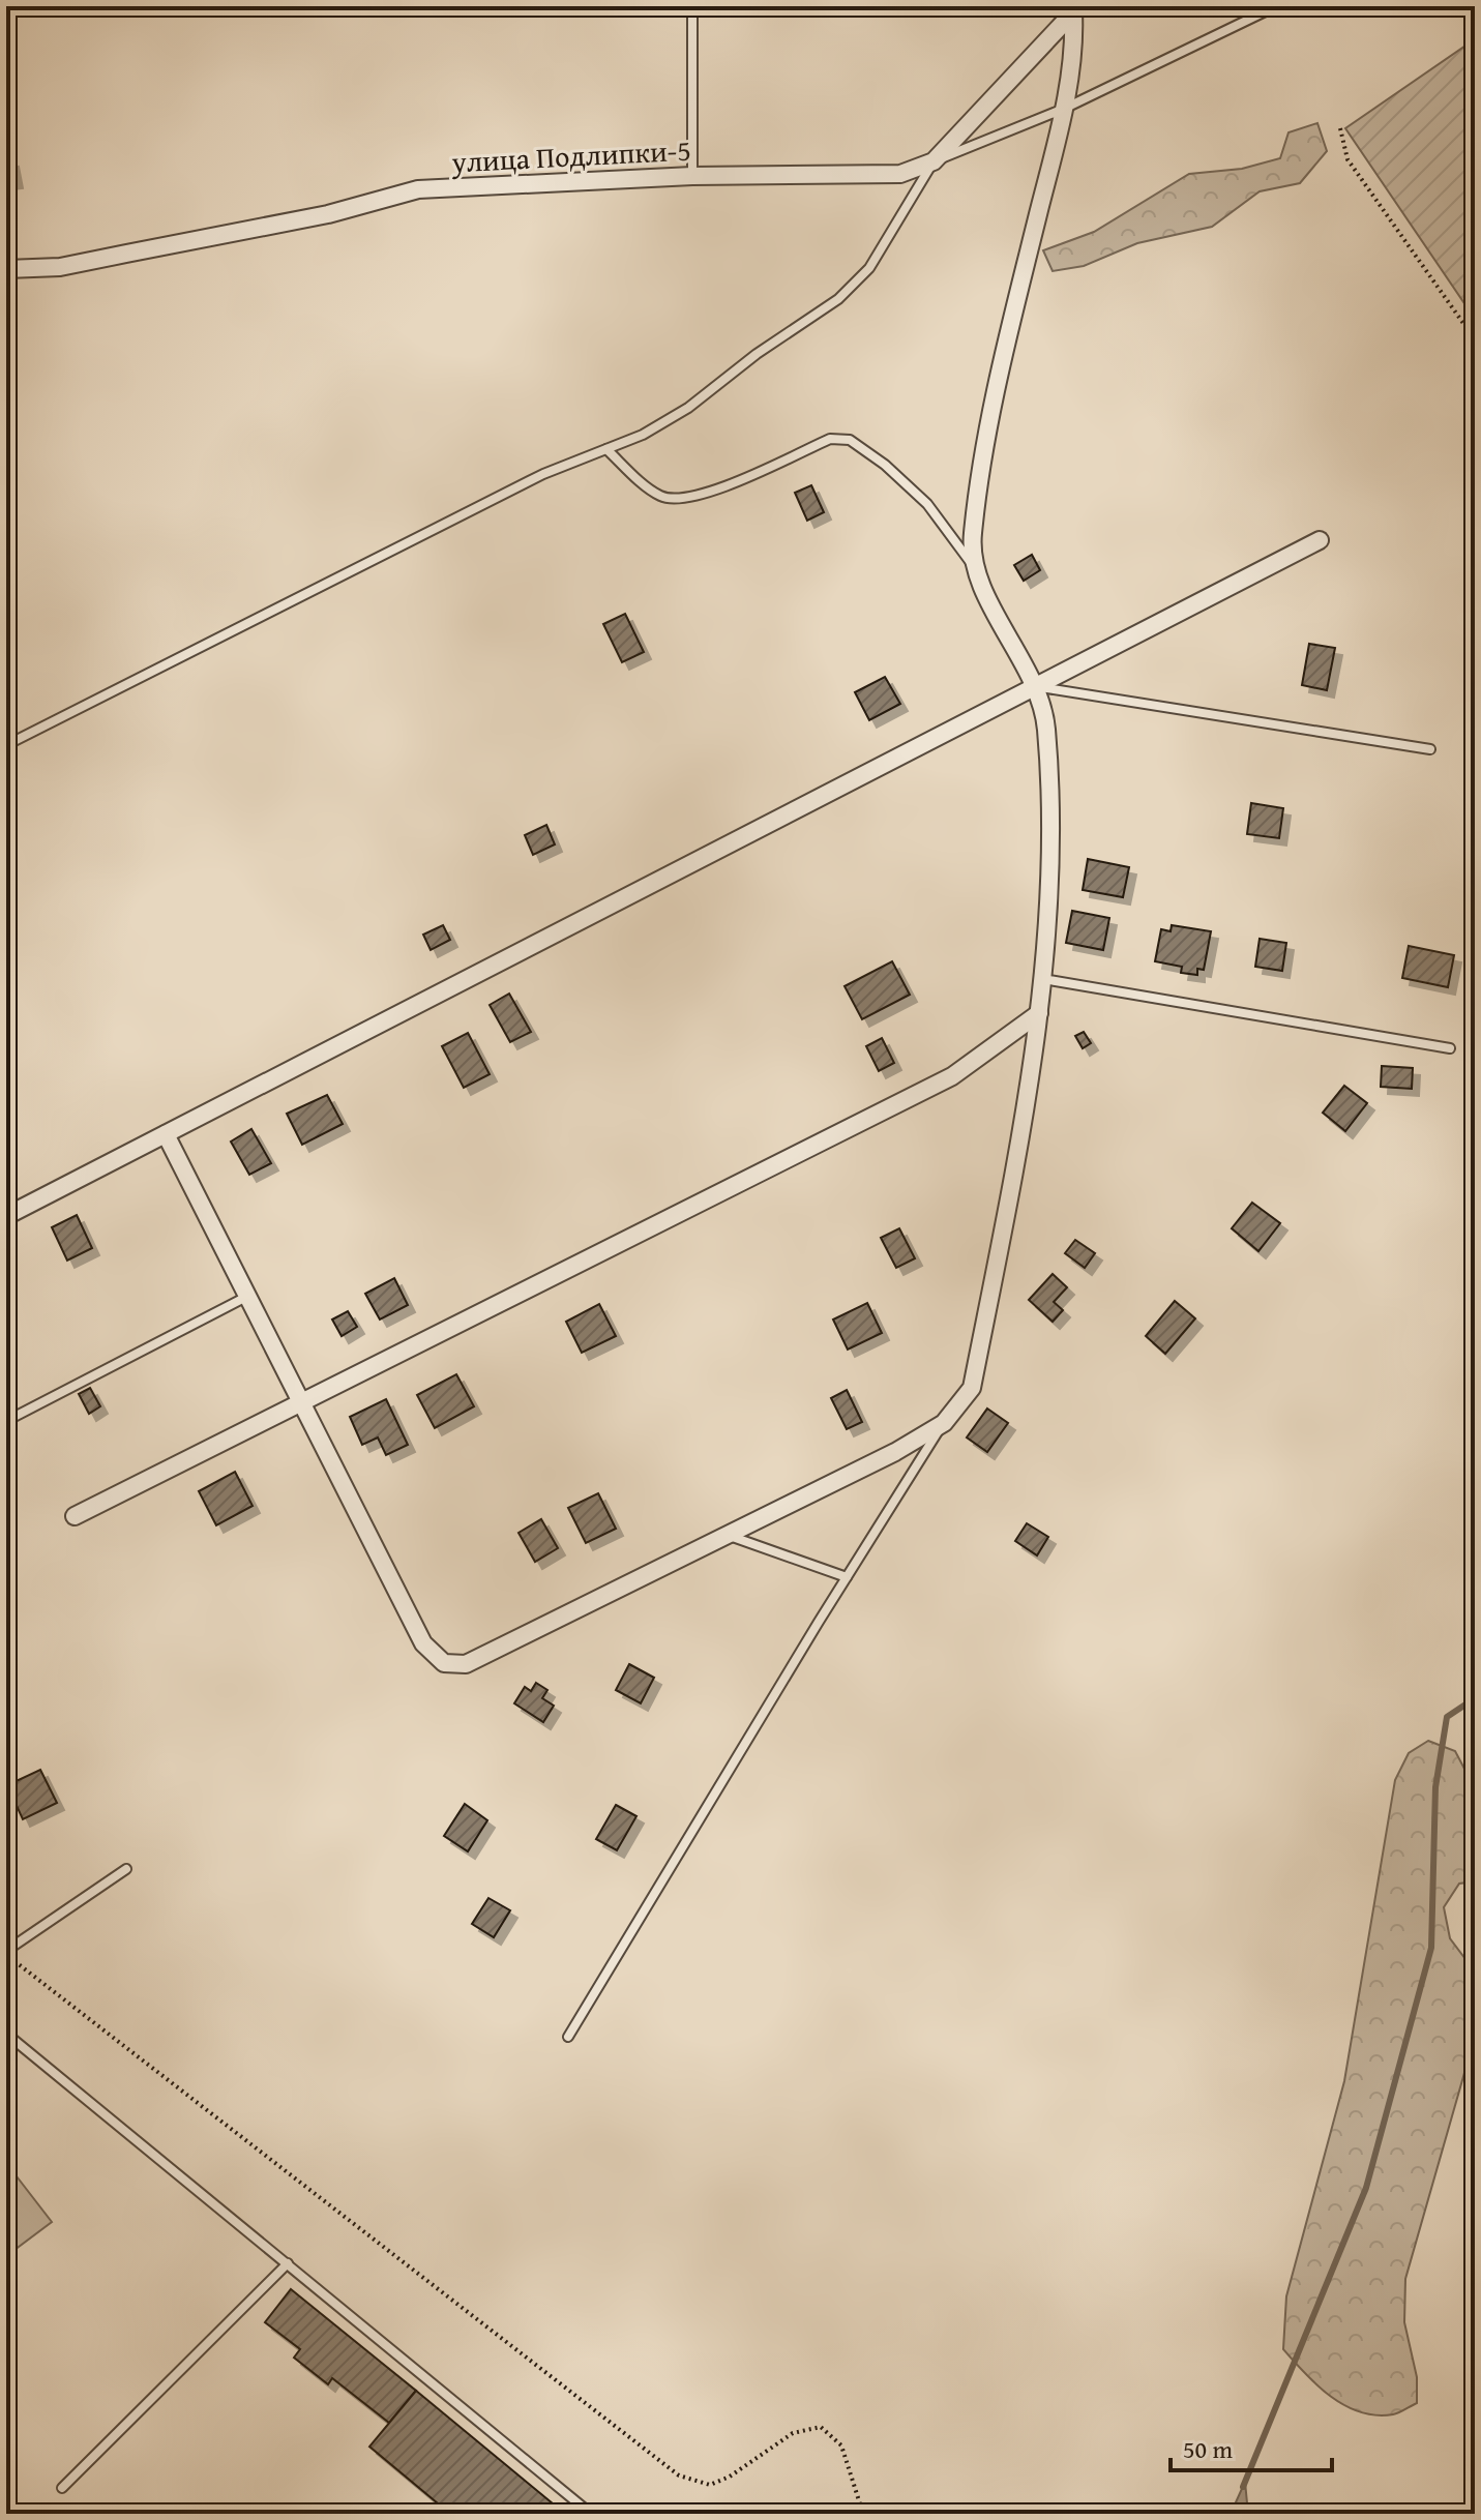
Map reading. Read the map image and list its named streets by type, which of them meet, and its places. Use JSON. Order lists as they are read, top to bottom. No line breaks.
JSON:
{"streets":{"street":["улица Подлипки-5"]},"scale_bar":"50 m"}
